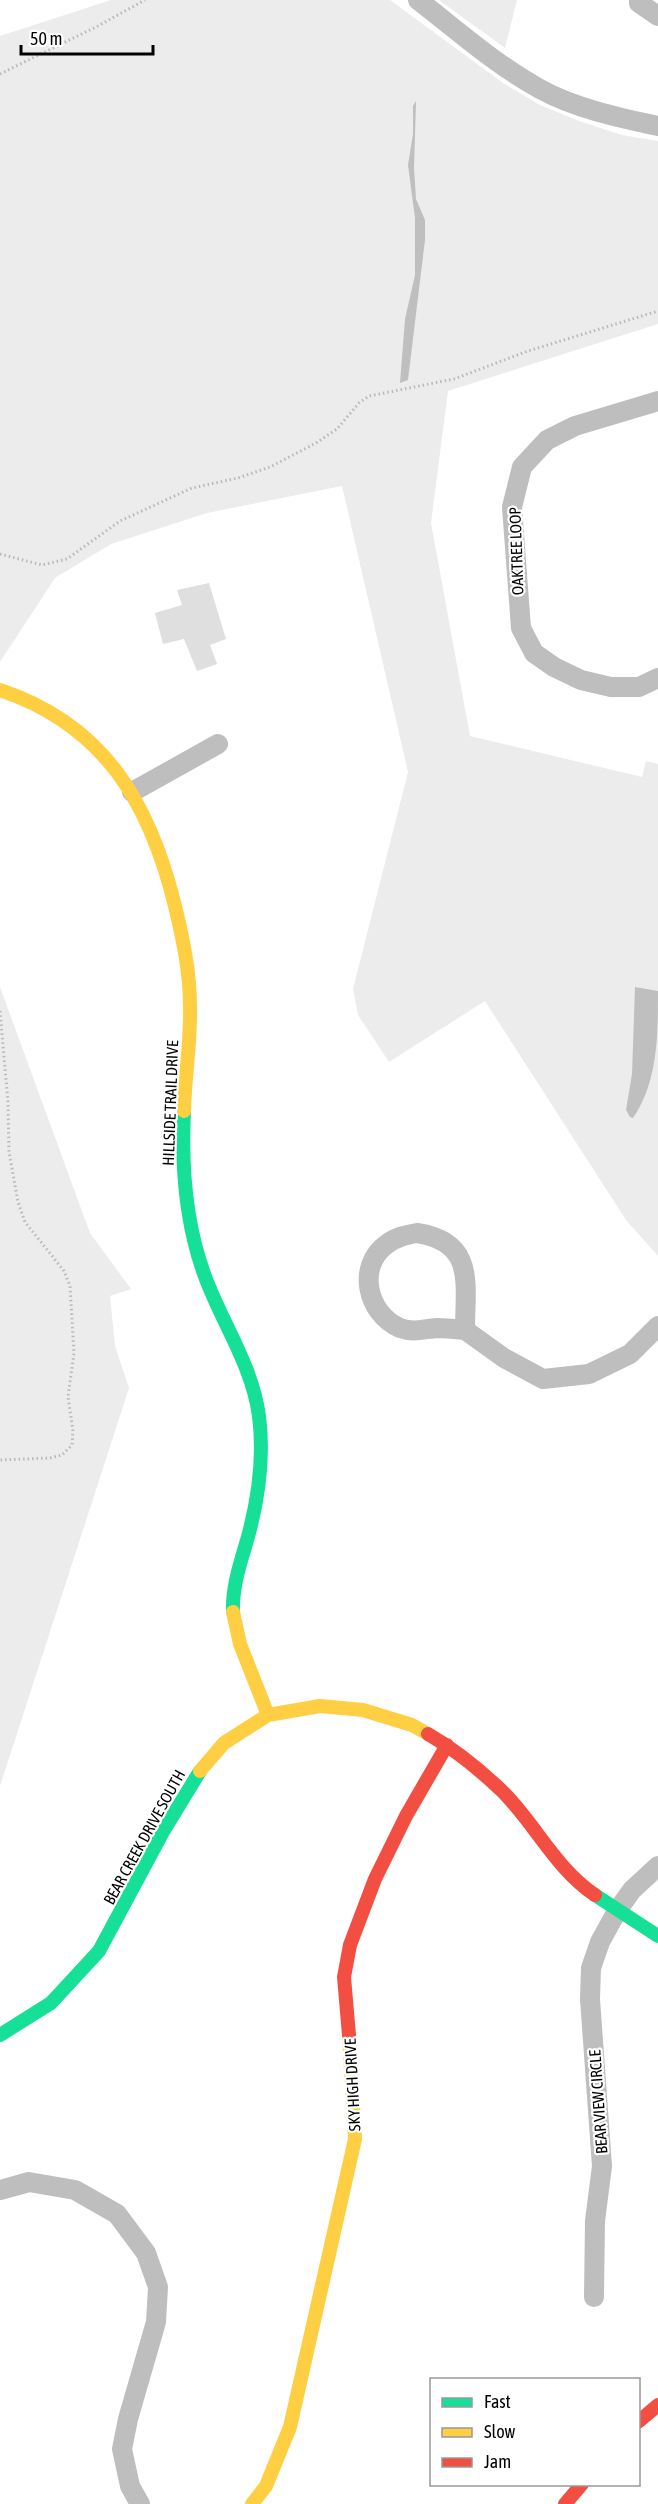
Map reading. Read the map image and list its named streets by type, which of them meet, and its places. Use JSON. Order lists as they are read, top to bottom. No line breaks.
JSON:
{"streets":{"street":["OAKTREE LOOP","HILLSIDE TRAIL DRIVE","BEAR CREEK DRIVE SOUTH","SKY HIGH DRIVE","BEAR VIEW CIRCLE"]},"crossings":[["HILLSIDE TRAIL DRIVE","BEAR CREEK DRIVE SOUTH"],["BEAR CREEK DRIVE SOUTH","SKY HIGH DRIVE"],["BEAR CREEK DRIVE SOUTH","BEAR VIEW CIRCLE"]],"legend":["Fast","Slow","Jam"],"scale_bar":"50 m"}
